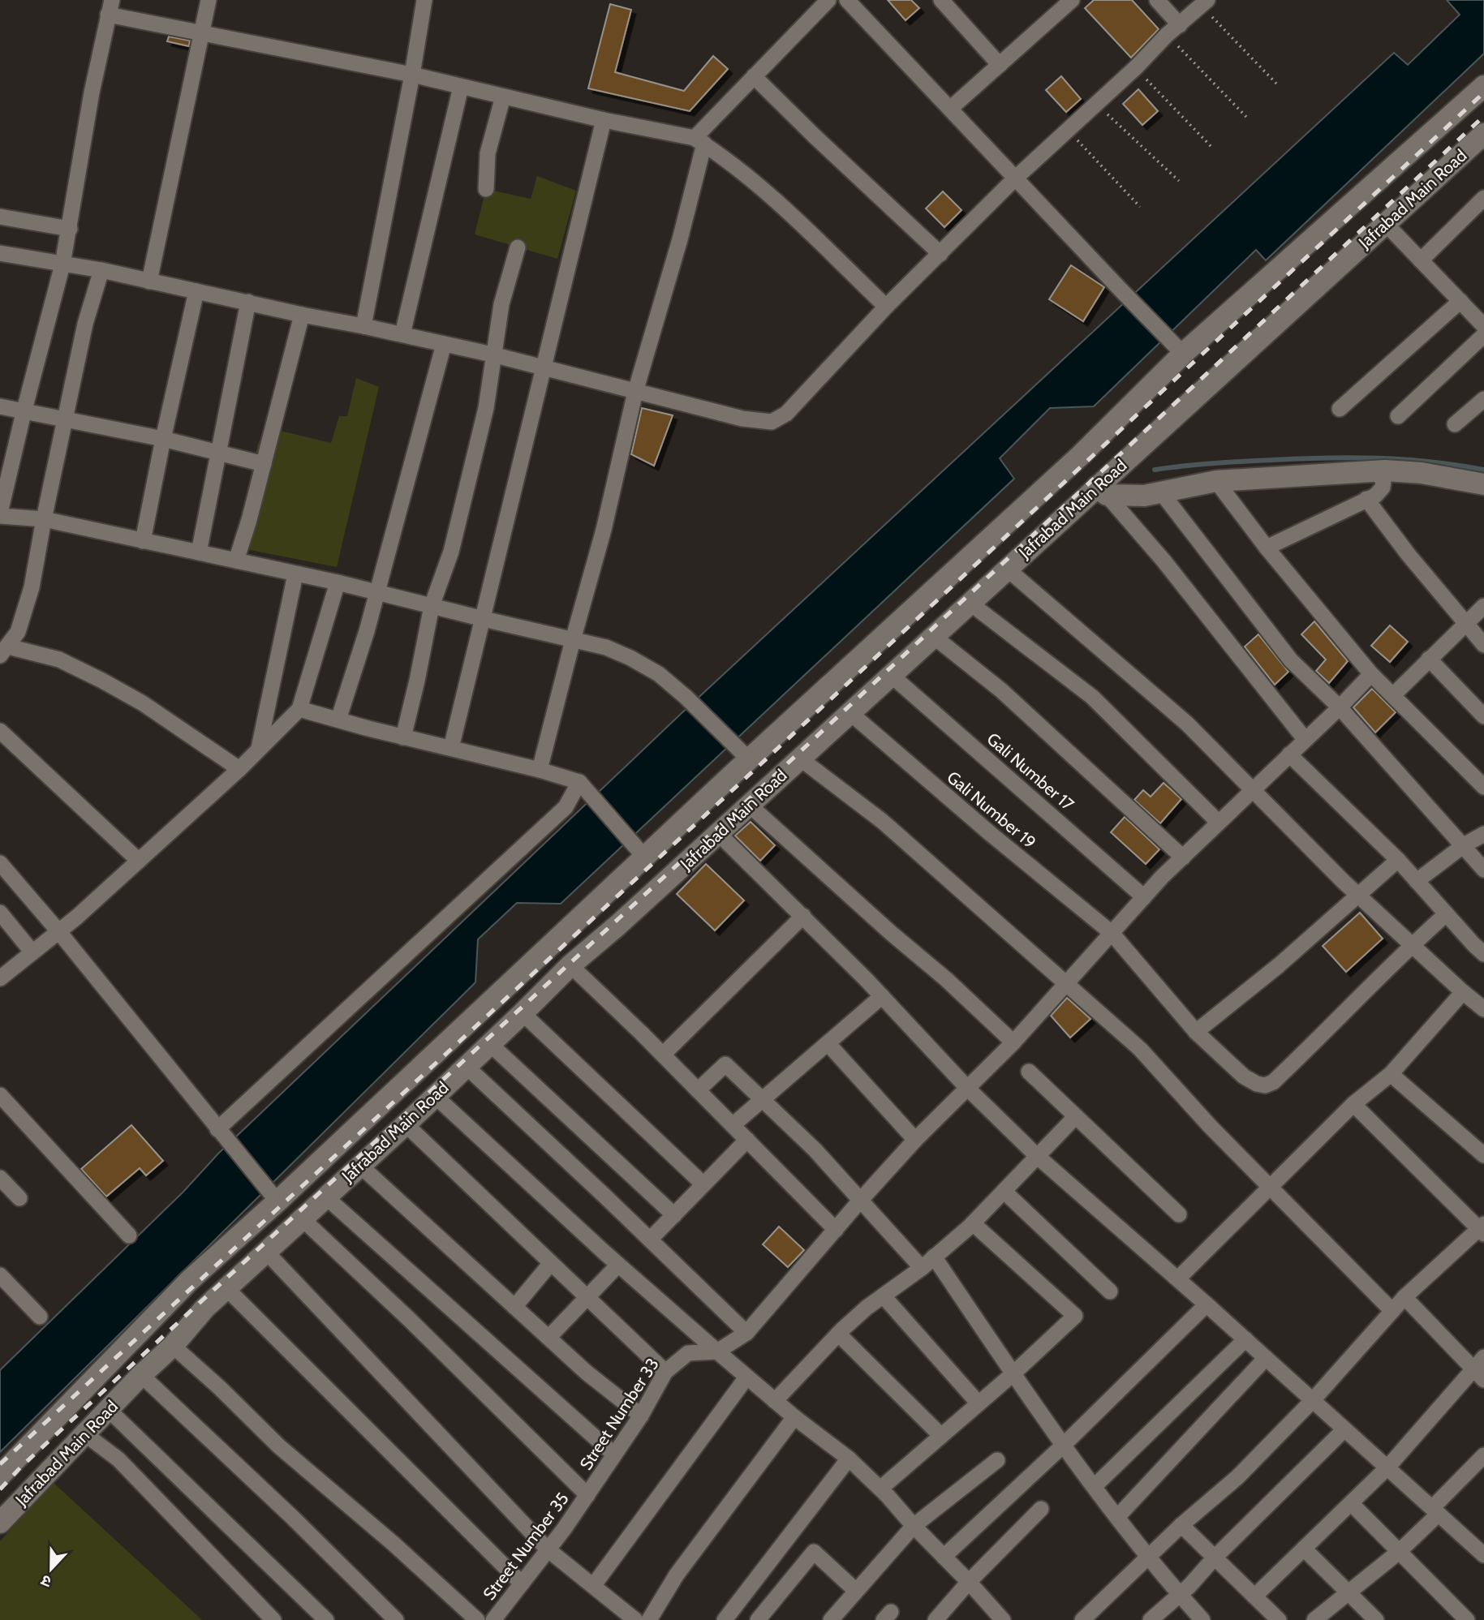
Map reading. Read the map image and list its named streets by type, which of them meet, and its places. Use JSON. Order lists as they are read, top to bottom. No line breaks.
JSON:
{"streets":{"main road":["Jafrabad Main Road"],"street":["Gali Number 17","Gali Number 19","Street Number 33","Street Number 35"]},"crossings":[["Jafrabad Main Road","Gali Number 17"],["Jafrabad Main Road","Gali Number 19"],["Street Number 33","Street Number 35"]],"north":"bottom"}
